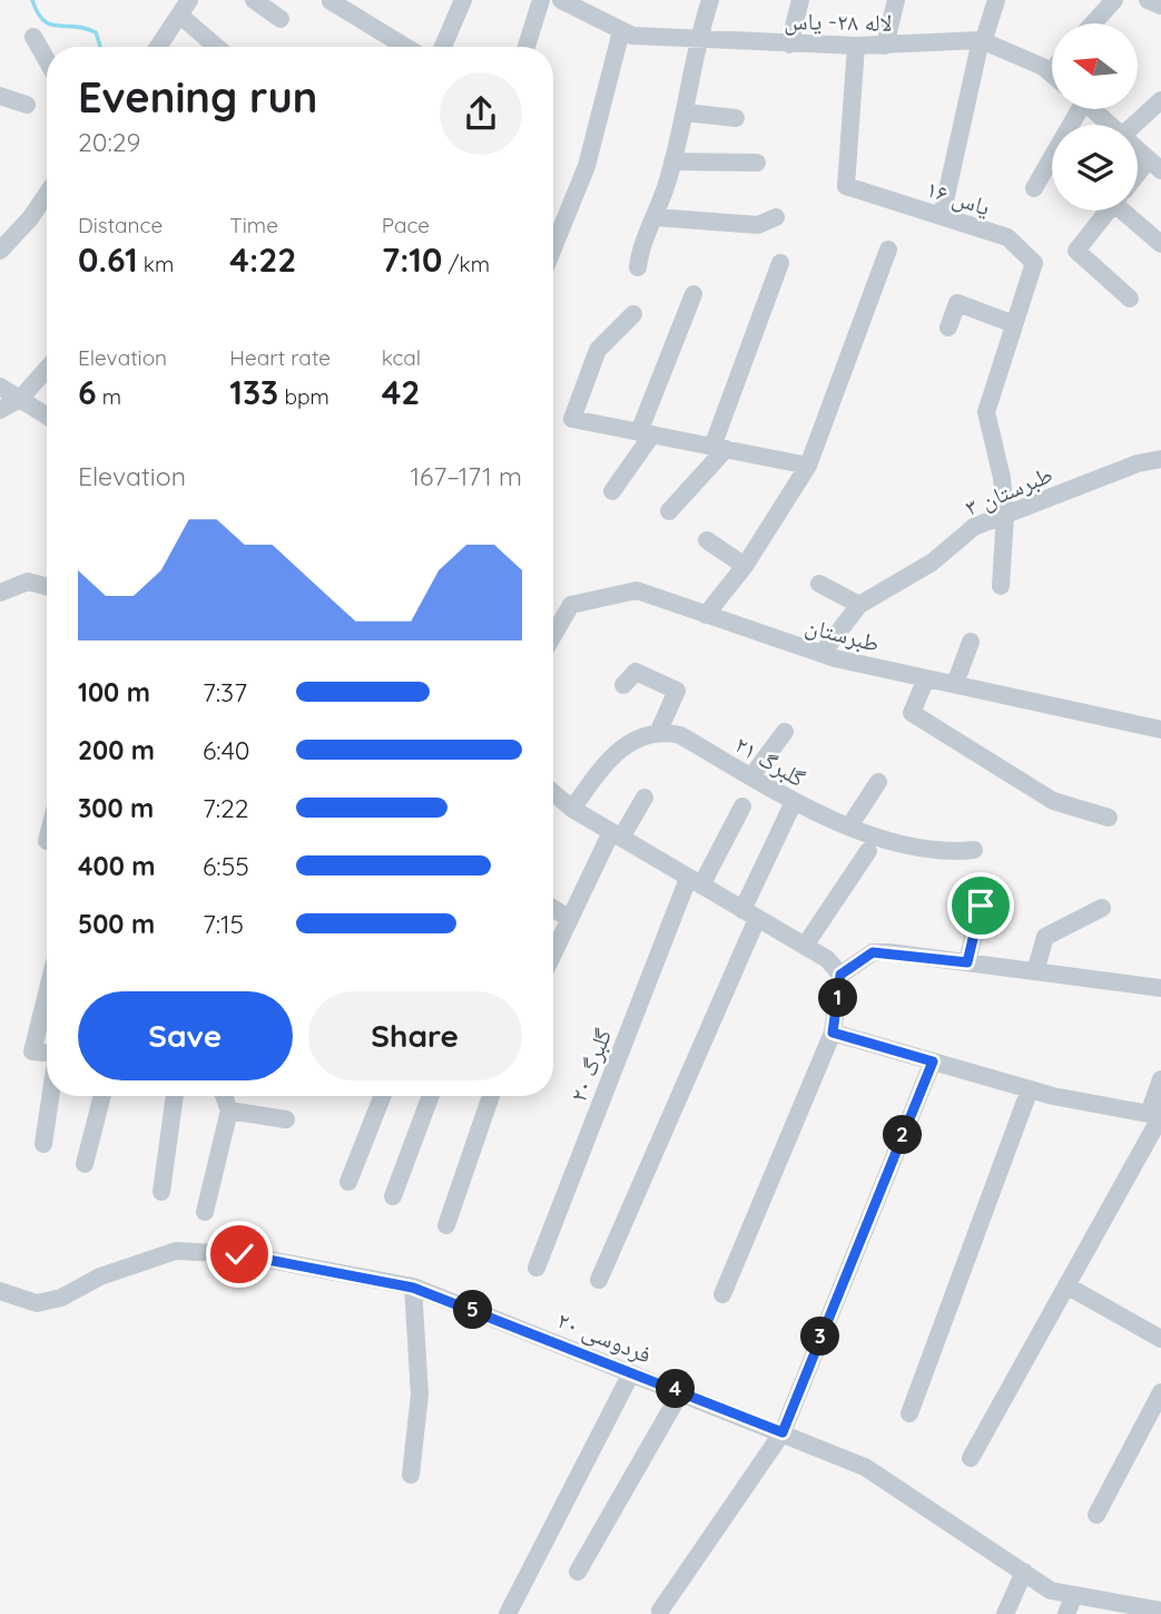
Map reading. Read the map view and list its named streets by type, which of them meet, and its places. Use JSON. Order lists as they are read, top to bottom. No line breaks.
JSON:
{"streets":{"street":["لاله ۲۸- یاس","یاس ۱۶","طبرستان ۳","طبرستان","گلبرگ ۲۱","گلبرگ ۲۰","فردوسی ۲۰"]},"crossings":[["لاله ۲۸- یاس","یاس ۱۶"],["یاس ۱۶","طبرستان ۳"],["طبرستان ۳","طبرستان"]],"north":"left","page":{"heading":["Evening run","20:29"],"stats":[["Distance","0.61 km"],["Time","4:22"],["Pace","7:10 /km"],["Elevation","6 m"],["Heart rate","133 bpm"],["kcal","42"]],"chart":["Elevation","167–171 m"],"list":[{"name":"100 m","note":"7:37"},{"name":"200 m","note":"6:40"},{"name":"300 m","note":"7:22"},{"name":"400 m","note":"6:55"},{"name":"500 m","note":"7:15"}],"buttons":["Save","Share"],"pins":["1","2","5","3","4"]}}
